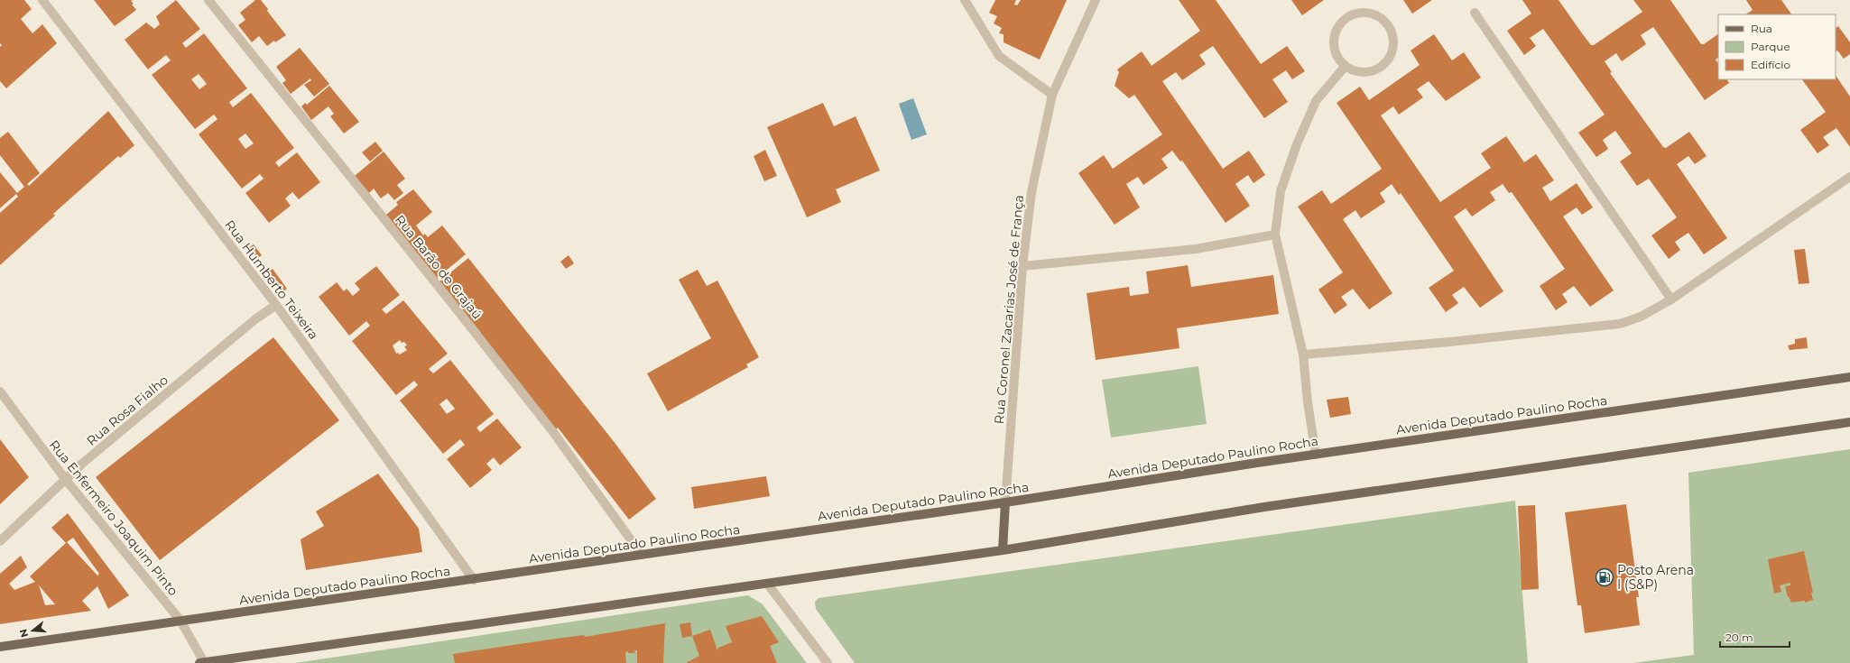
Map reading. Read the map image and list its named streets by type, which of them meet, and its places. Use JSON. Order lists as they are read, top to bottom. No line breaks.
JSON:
{"streets":{"main road":["Avenida Deputado Paulino Rocha"],"street":["Rua Barão de Grajaú","Rua Humberto Teixeira","Rua Coronel Zacarias José de França","Rua Rosa Fialho","Rua Enfermeiro Joaquim Pinto"]},"crossings":[["Rua Barão de Grajaú","Avenida Deputado Paulino Rocha"],["Rua Humberto Teixeira","Rua Rosa Fialho"],["Rua Humberto Teixeira","Avenida Deputado Paulino Rocha"],["Rua Coronel Zacarias José de França","Avenida Deputado Paulino Rocha"],["Rua Rosa Fialho","Rua Enfermeiro Joaquim Pinto"],["Avenida Deputado Paulino Rocha","Rua Enfermeiro Joaquim Pinto"]],"places":{"fuel station":["Posto Arena I (S&P)"]},"legend":["Rua","Parque","Edifício"],"scale_bar":"20 m","north":"left"}
